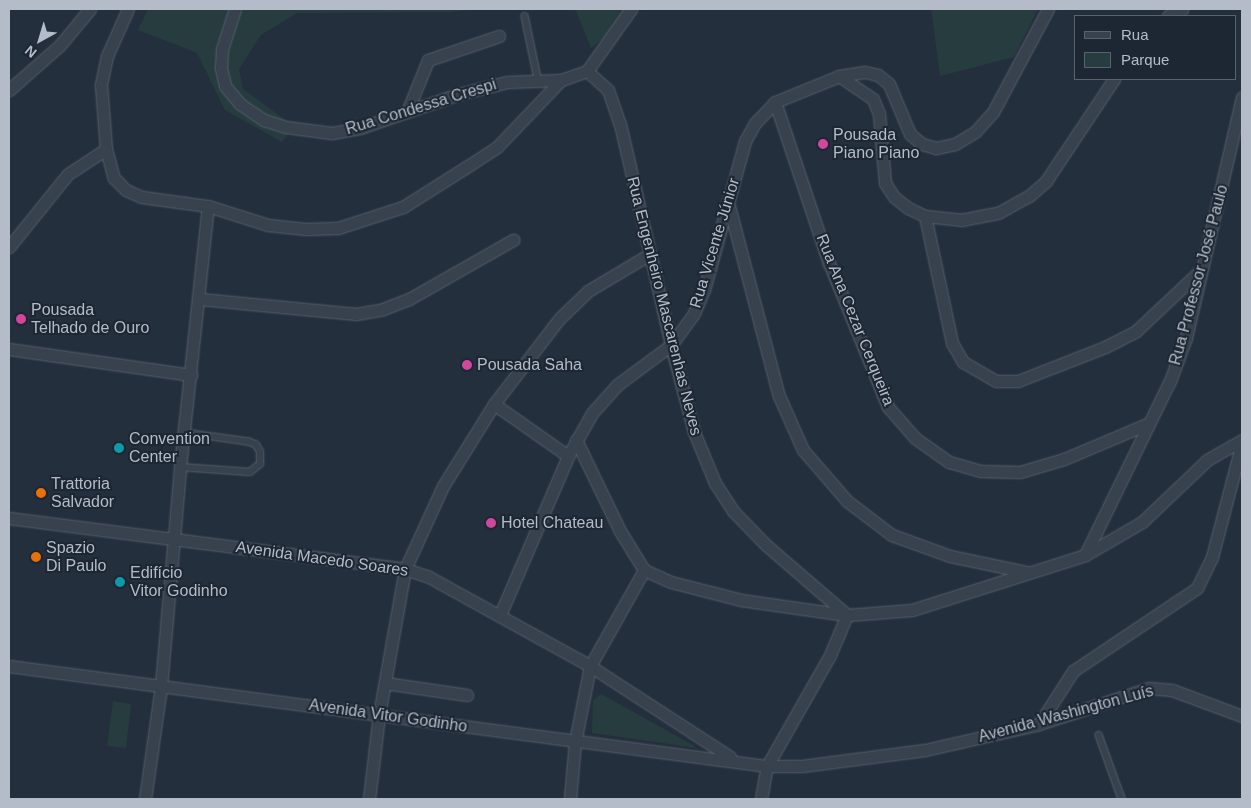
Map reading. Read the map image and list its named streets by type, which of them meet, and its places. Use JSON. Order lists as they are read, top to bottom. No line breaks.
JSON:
{"streets":{"street":["Rua Condessa Crespi","Rua Vicente Júnior","Rua Professor José Paulo","Rua Engenheiro Mascarenhas Neves","Rua Ana Cezar Cerqueira","Avenida Macedo Soares","Avenida Washington Luís","Avenida Vitor Godinho"]},"crossings":[["Rua Vicente Júnior","Rua Engenheiro Mascarenhas Neves"],["Rua Vicente Júnior","Rua Ana Cezar Cerqueira"],["Rua Vicente Júnior","Avenida Macedo Soares"],["Rua Professor José Paulo","Rua Ana Cezar Cerqueira"],["Avenida Macedo Soares","Avenida Vitor Godinho"],["Avenida Washington Luís","Avenida Vitor Godinho"]],"places":["Pousada Piano Piano","Pousada Telhado de Ouro","Pousada Saha","Convention Center","Trattoria Salvador","Hotel Chateau","Spazio Di Paulo","Edifício Vitor Godinho"],"legend":["Rua","Parque"],"north":"bottom left"}
